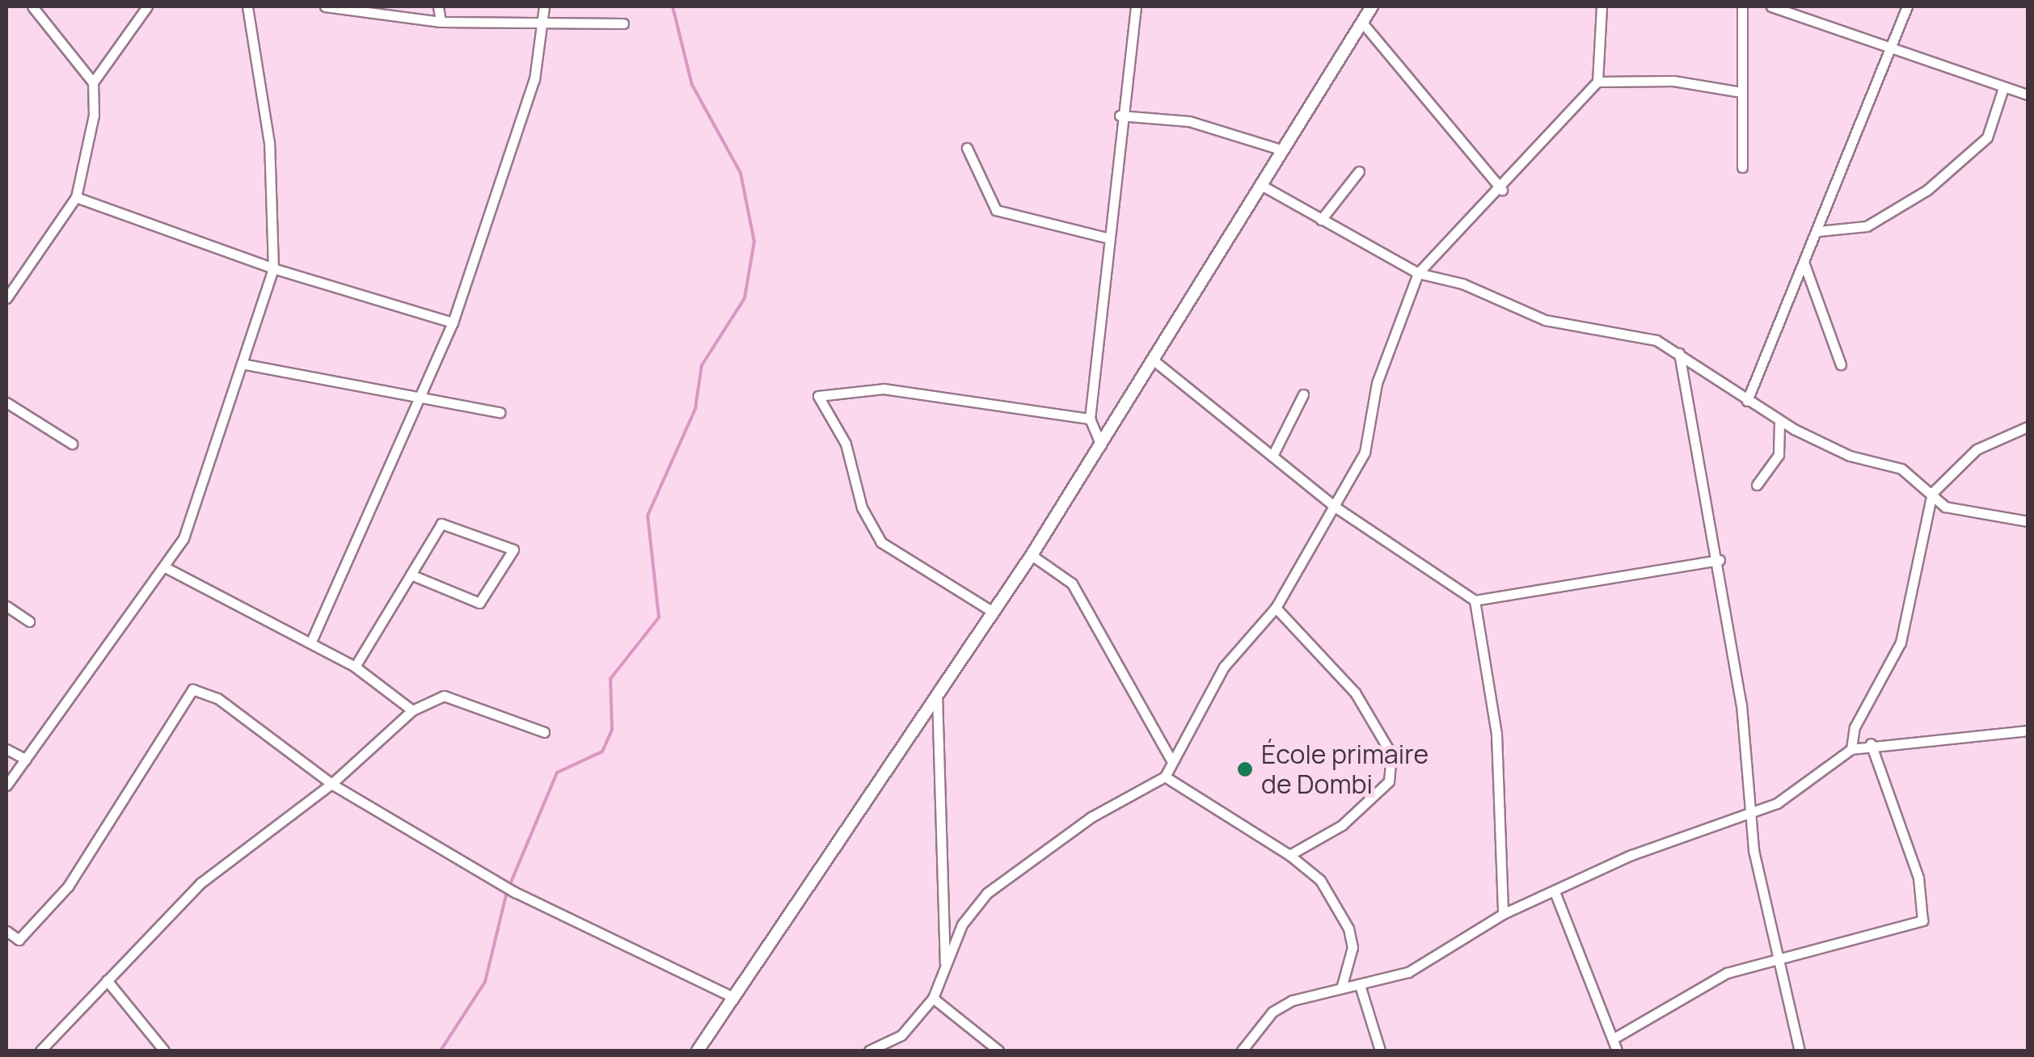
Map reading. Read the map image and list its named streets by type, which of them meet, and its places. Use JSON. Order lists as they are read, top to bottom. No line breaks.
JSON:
{"places":["École primaire de Dombi"]}
